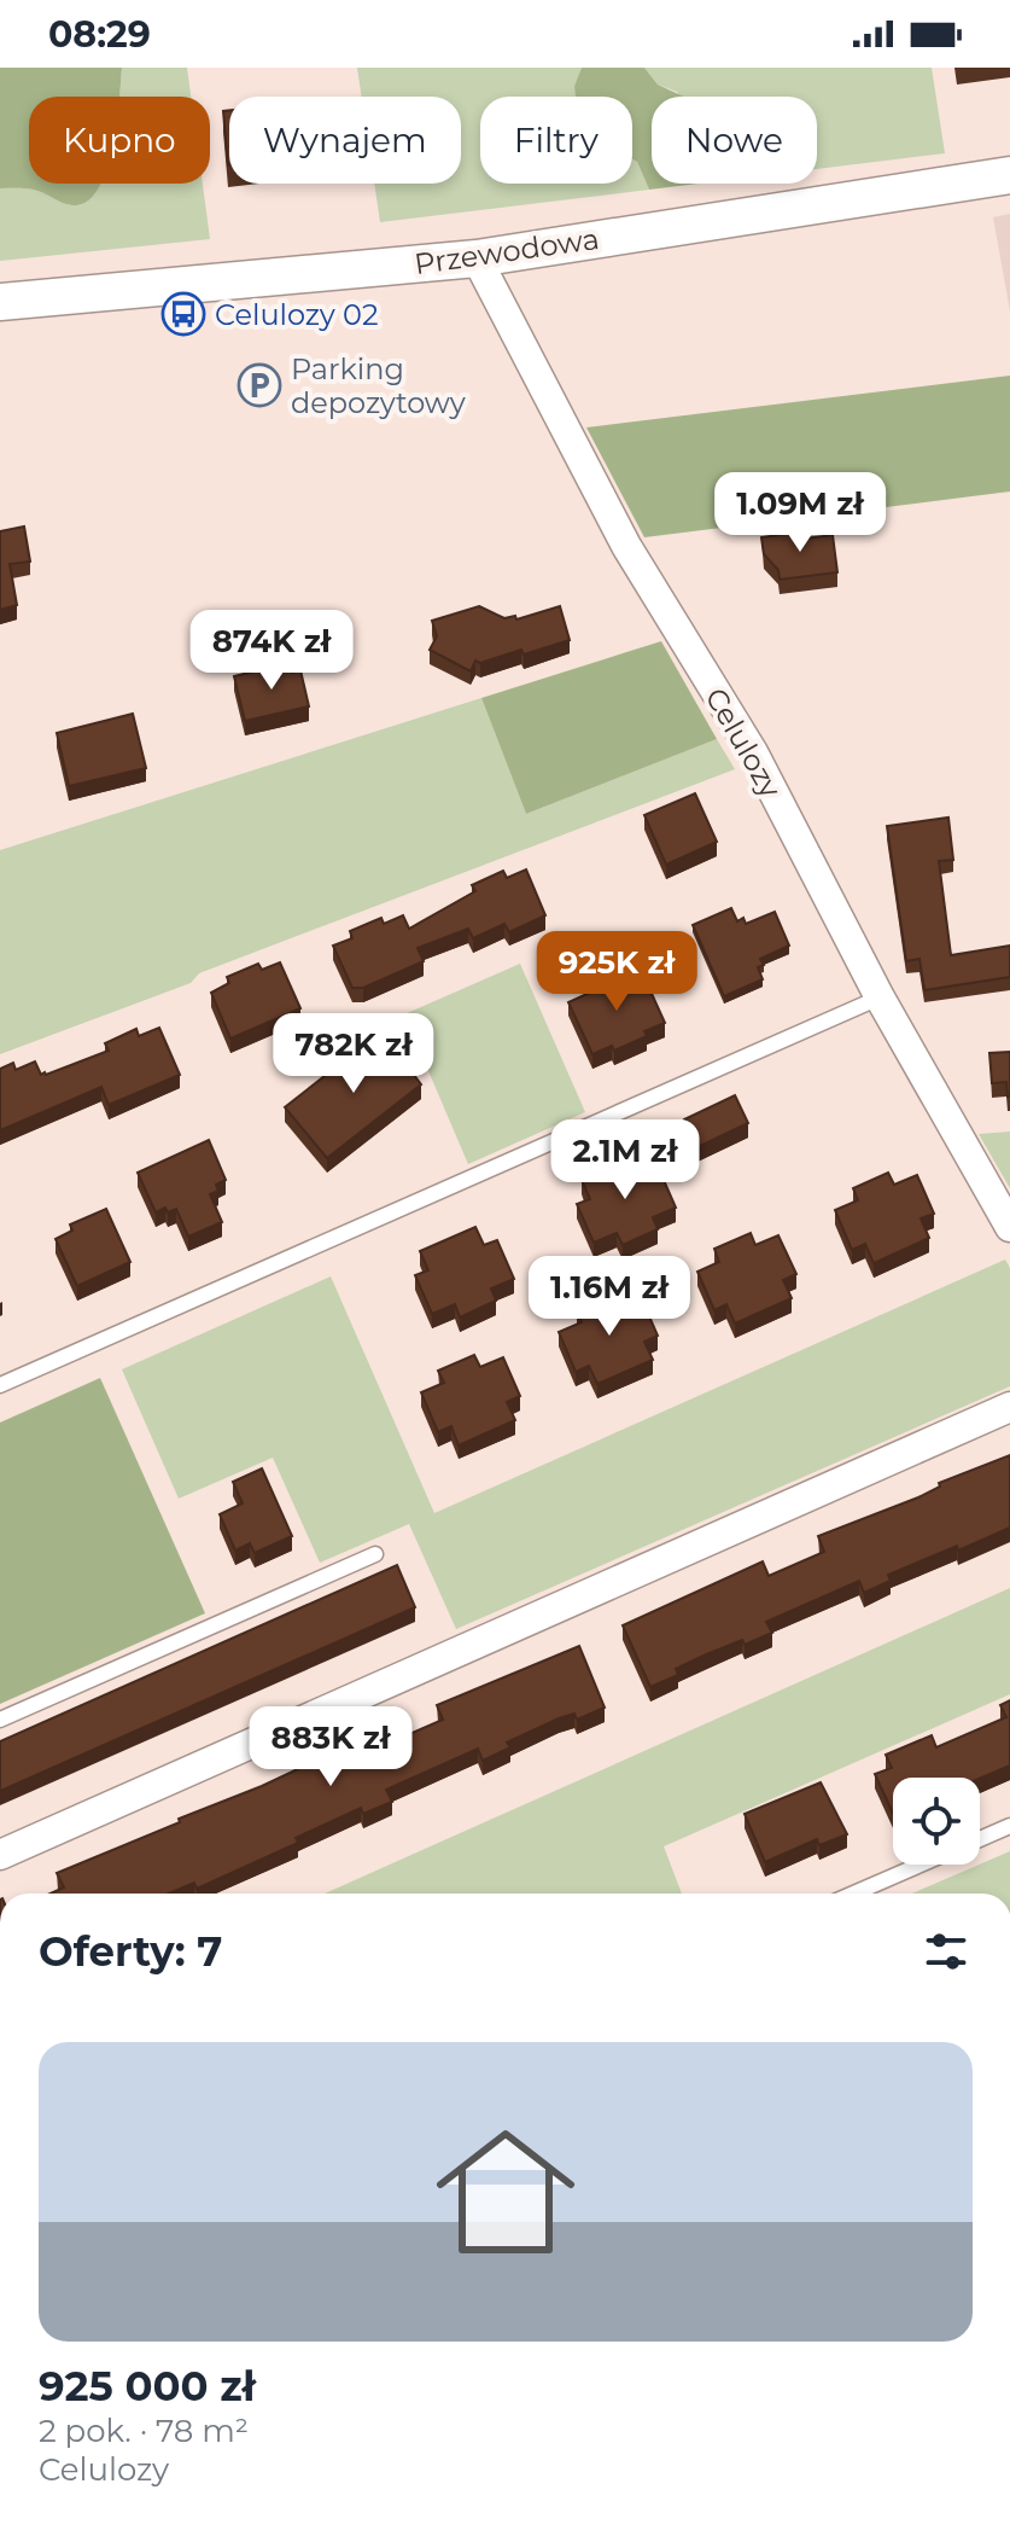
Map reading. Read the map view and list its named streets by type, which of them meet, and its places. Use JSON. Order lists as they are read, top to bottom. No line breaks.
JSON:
{"streets":{"street":["Przewodowa","Celulozy"]},"crossings":[["Przewodowa","Celulozy"]],"places":{"bus stop":["Celulozy 02"],"parking":["Parking depozytowy"]},"page":{"status":"08:29","chip":["Kupno","Wynajem","Filtry","Nowe"],"price":["1.09M zł","874K zł","925K zł","782K zł","2.1M zł","1.16M zł","883K zł"],"heading":"Oferty: 7","list":[{"name":"925 000 zł","note":"2 pok. · 78 m² · Celulozy"}]}}
